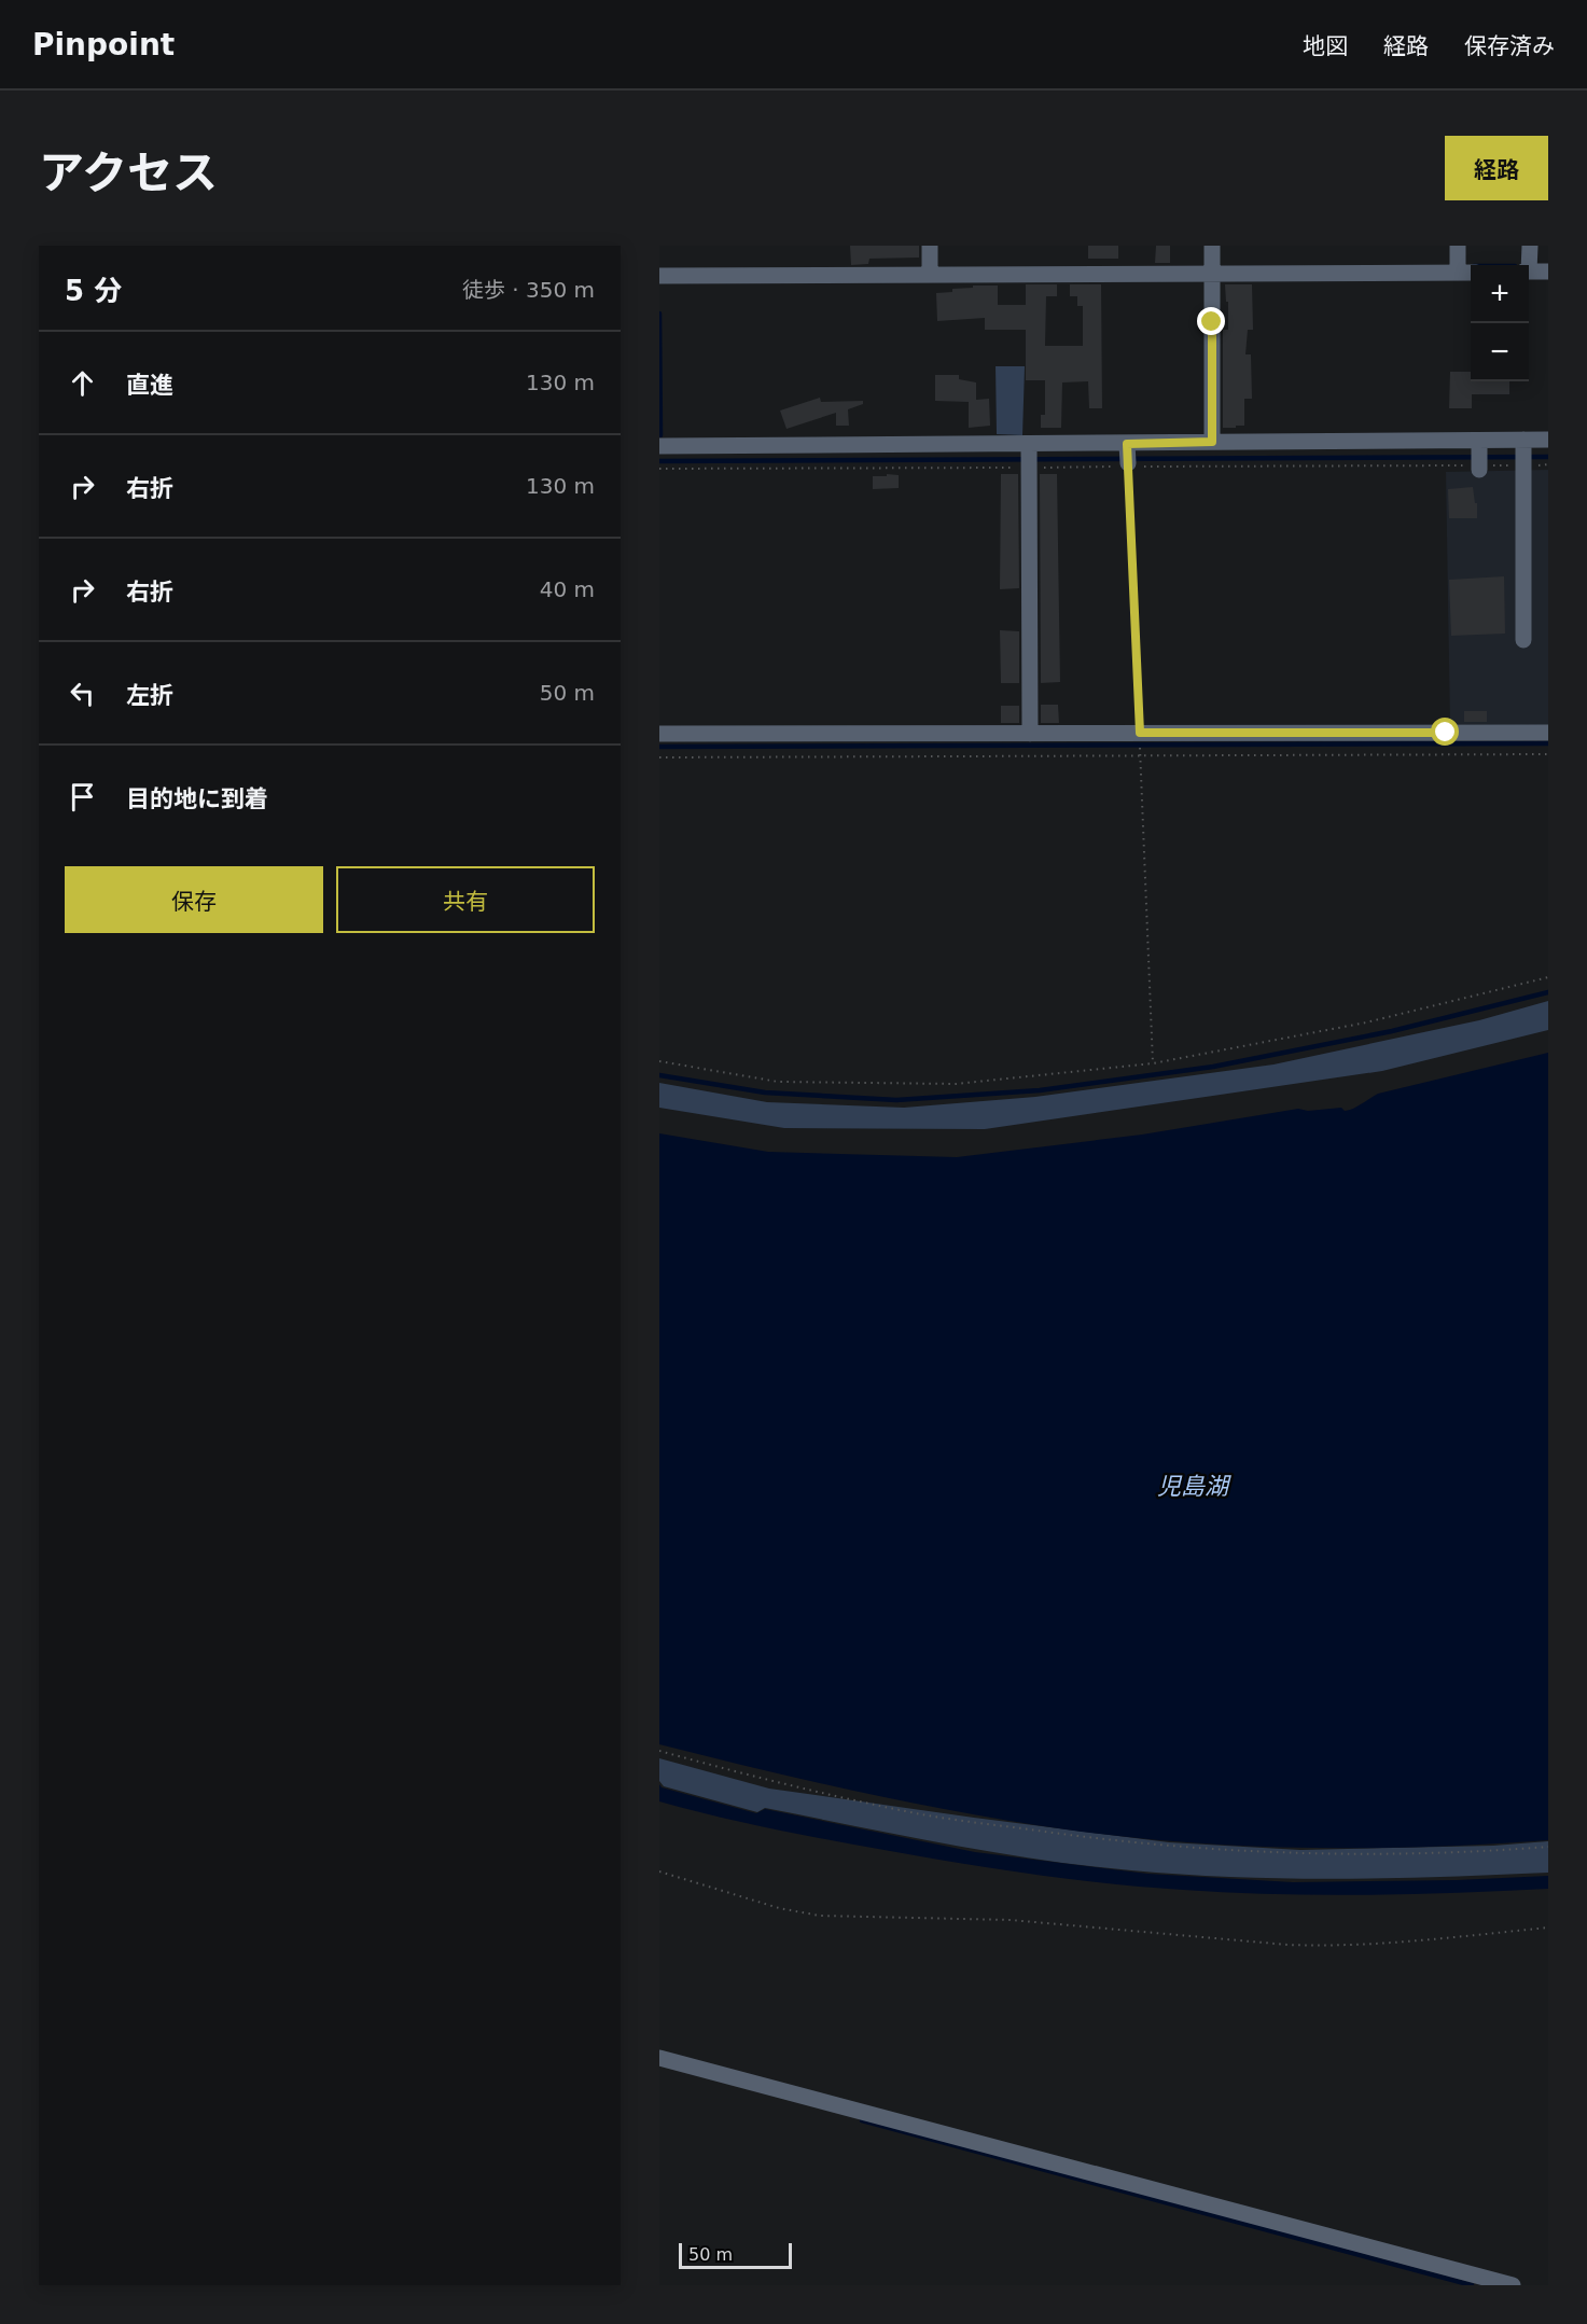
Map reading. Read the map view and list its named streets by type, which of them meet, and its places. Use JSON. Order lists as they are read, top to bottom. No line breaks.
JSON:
{"water":["児島湖"],"scale_bar":"50 m","page":{"header":"Pinpoint","nav":["地図","経路","保存済み"],"title":"アクセス","buttons":["経路",["保存","共有"]],"heading":["5 分","徒歩 · 350 m"],"map_buttons":["+","−"],"list":[["直進","130 m"],["右折","130 m"],["右折","40 m"],["左折","50 m"],"目的地に到着"],"scale":"50 m"}}
